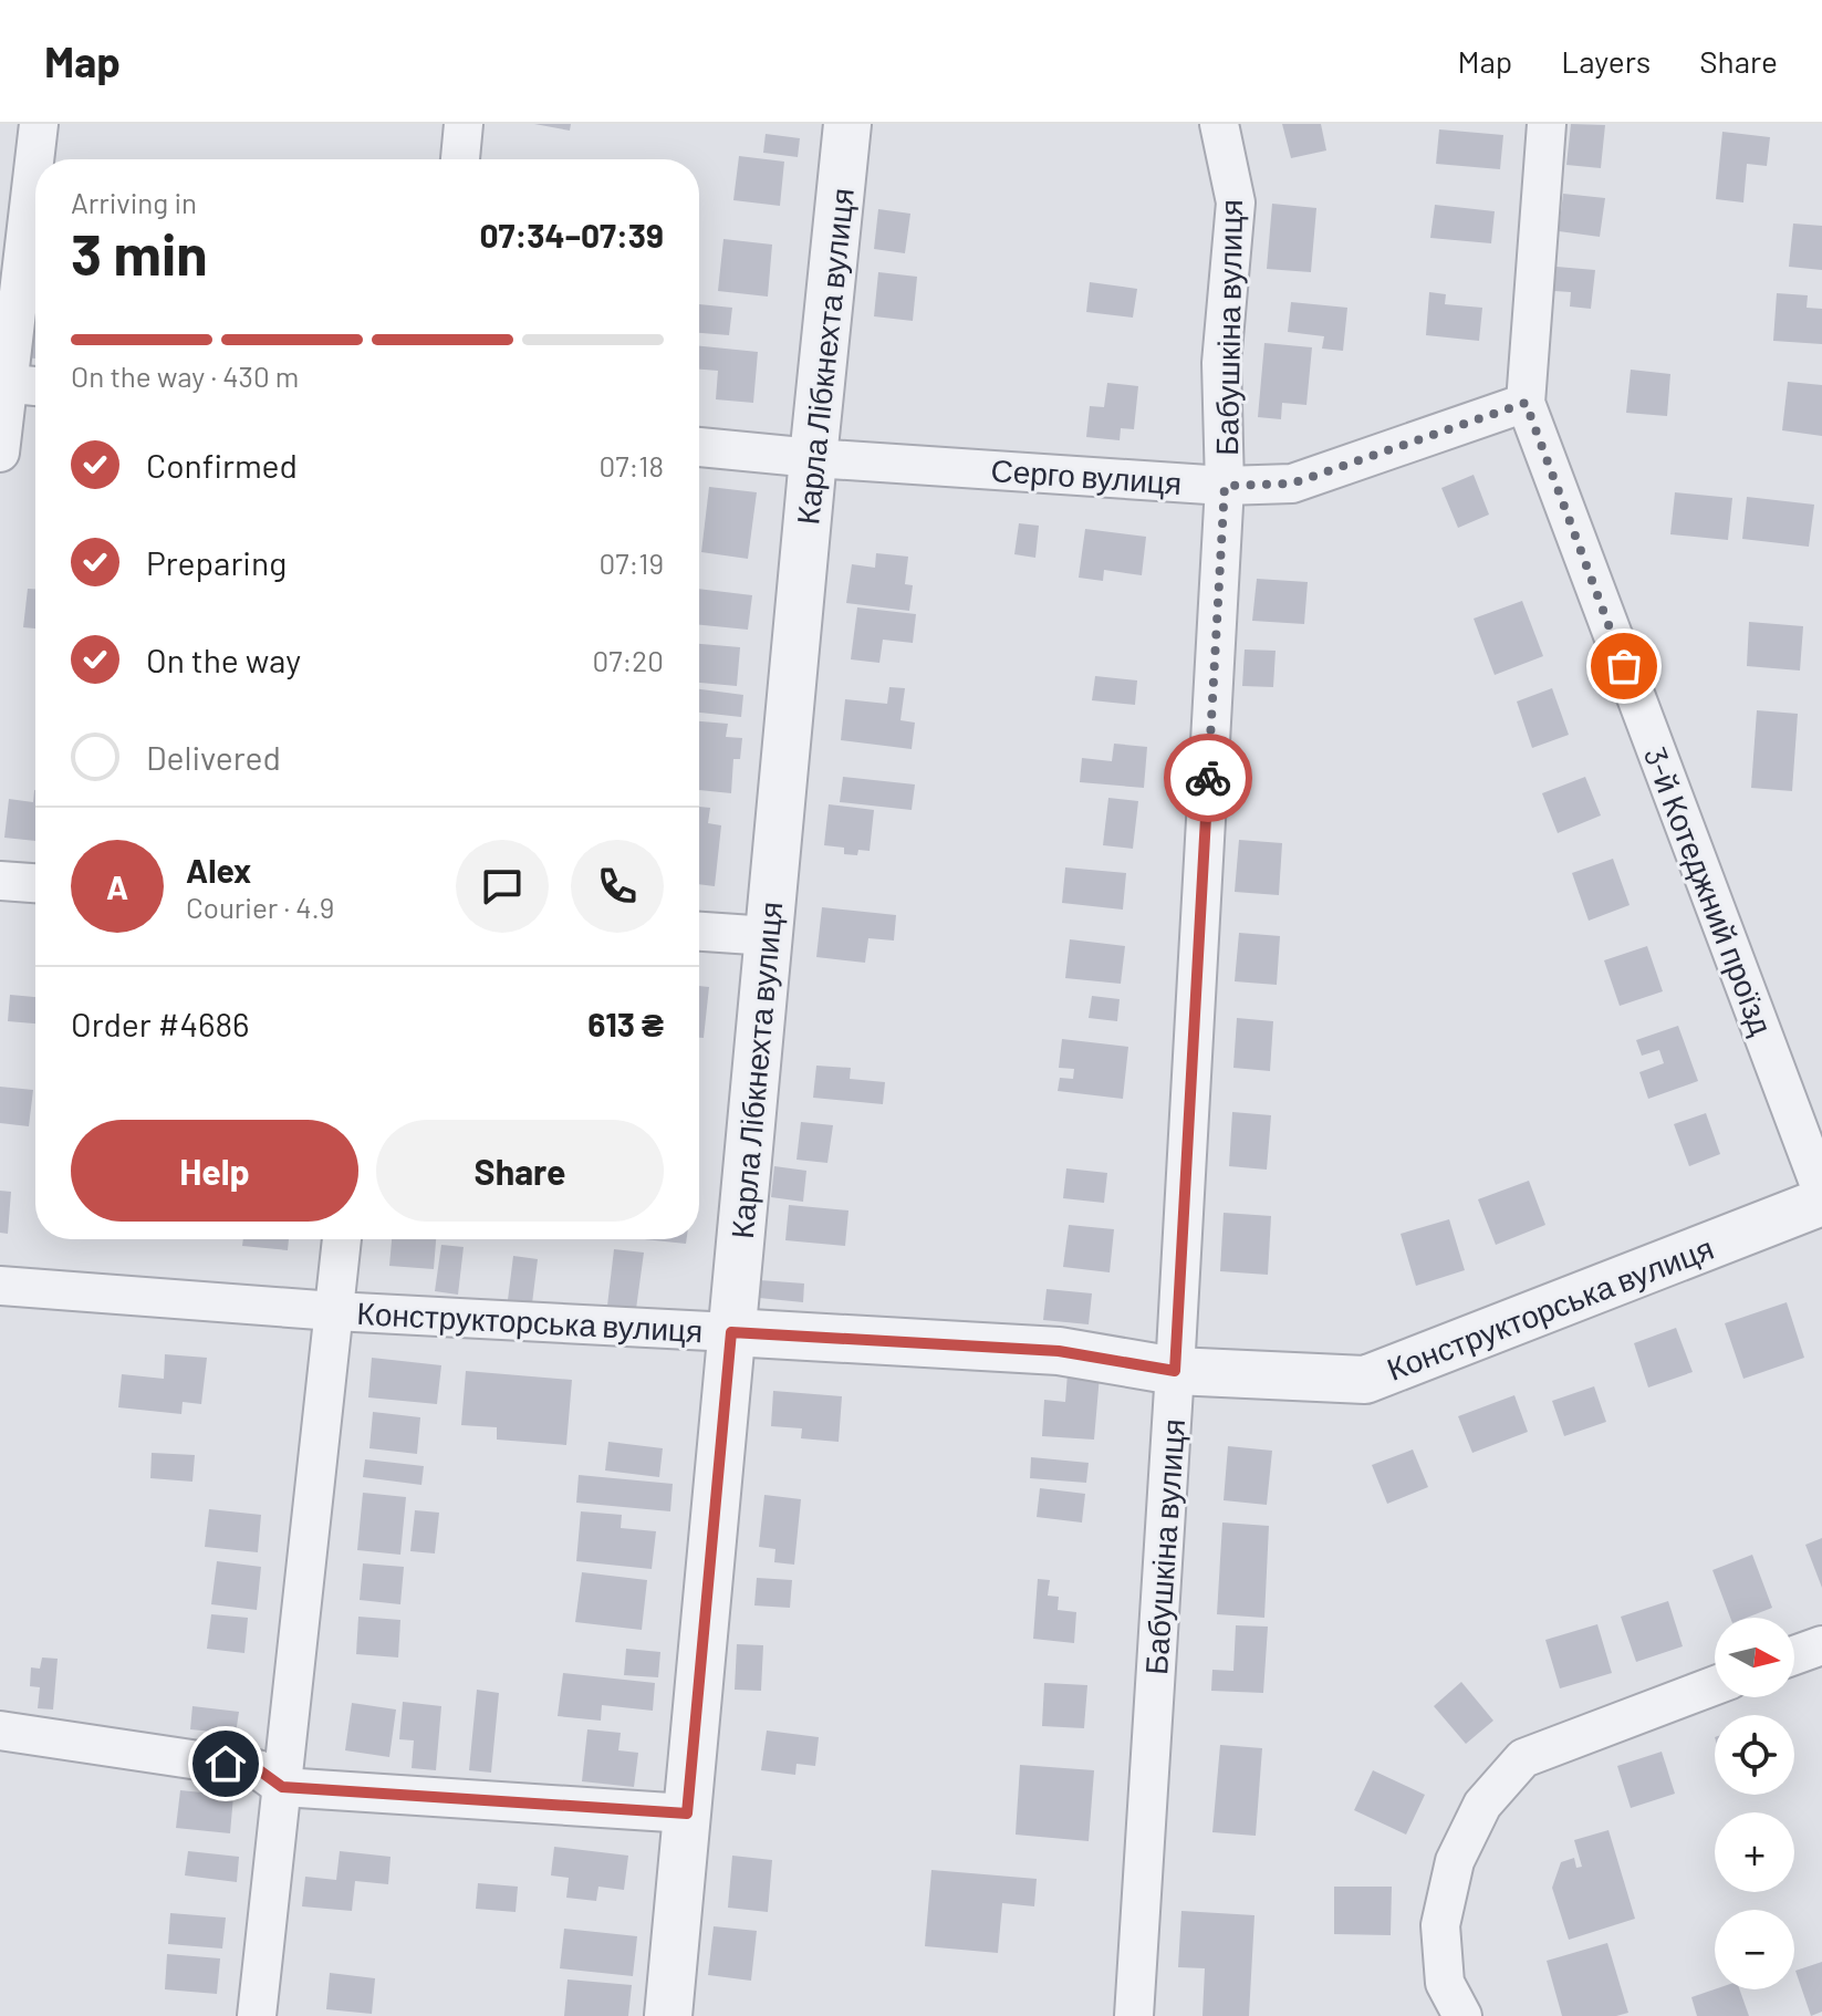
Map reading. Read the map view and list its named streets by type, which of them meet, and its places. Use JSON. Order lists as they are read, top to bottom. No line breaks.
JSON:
{"streets":{"street":["Бабушкіна вулиця","Карла Лібкнехта вулиця","Серго вулиця","3-й Котеджний проїзд","Конструкторська вулиця"]},"crossings":[["Бабушкіна вулиця","Серго вулиця"],["Бабушкіна вулиця","Конструкторська вулиця"],["Карла Лібкнехта вулиця","Серго вулиця"],["Карла Лібкнехта вулиця","Конструкторська вулиця"],["Серго вулиця","3-й Котеджний проїзд"]],"north":"right","page":{"header":"Map","nav":["Map","Layers","Share"],"heading":["3 min","Arriving in","07:34–07:39"],"panel":["Alex","Courier · 4.9","Order #4686","613 ₴"],"bar":"On the way · 430 m","list":[["Confirmed","07:18"],["Preparing","07:19"],["On the way","07:20"],"Delivered"],"round":"A","buttons":["Help","Share"],"map_buttons":["+","−"]}}
